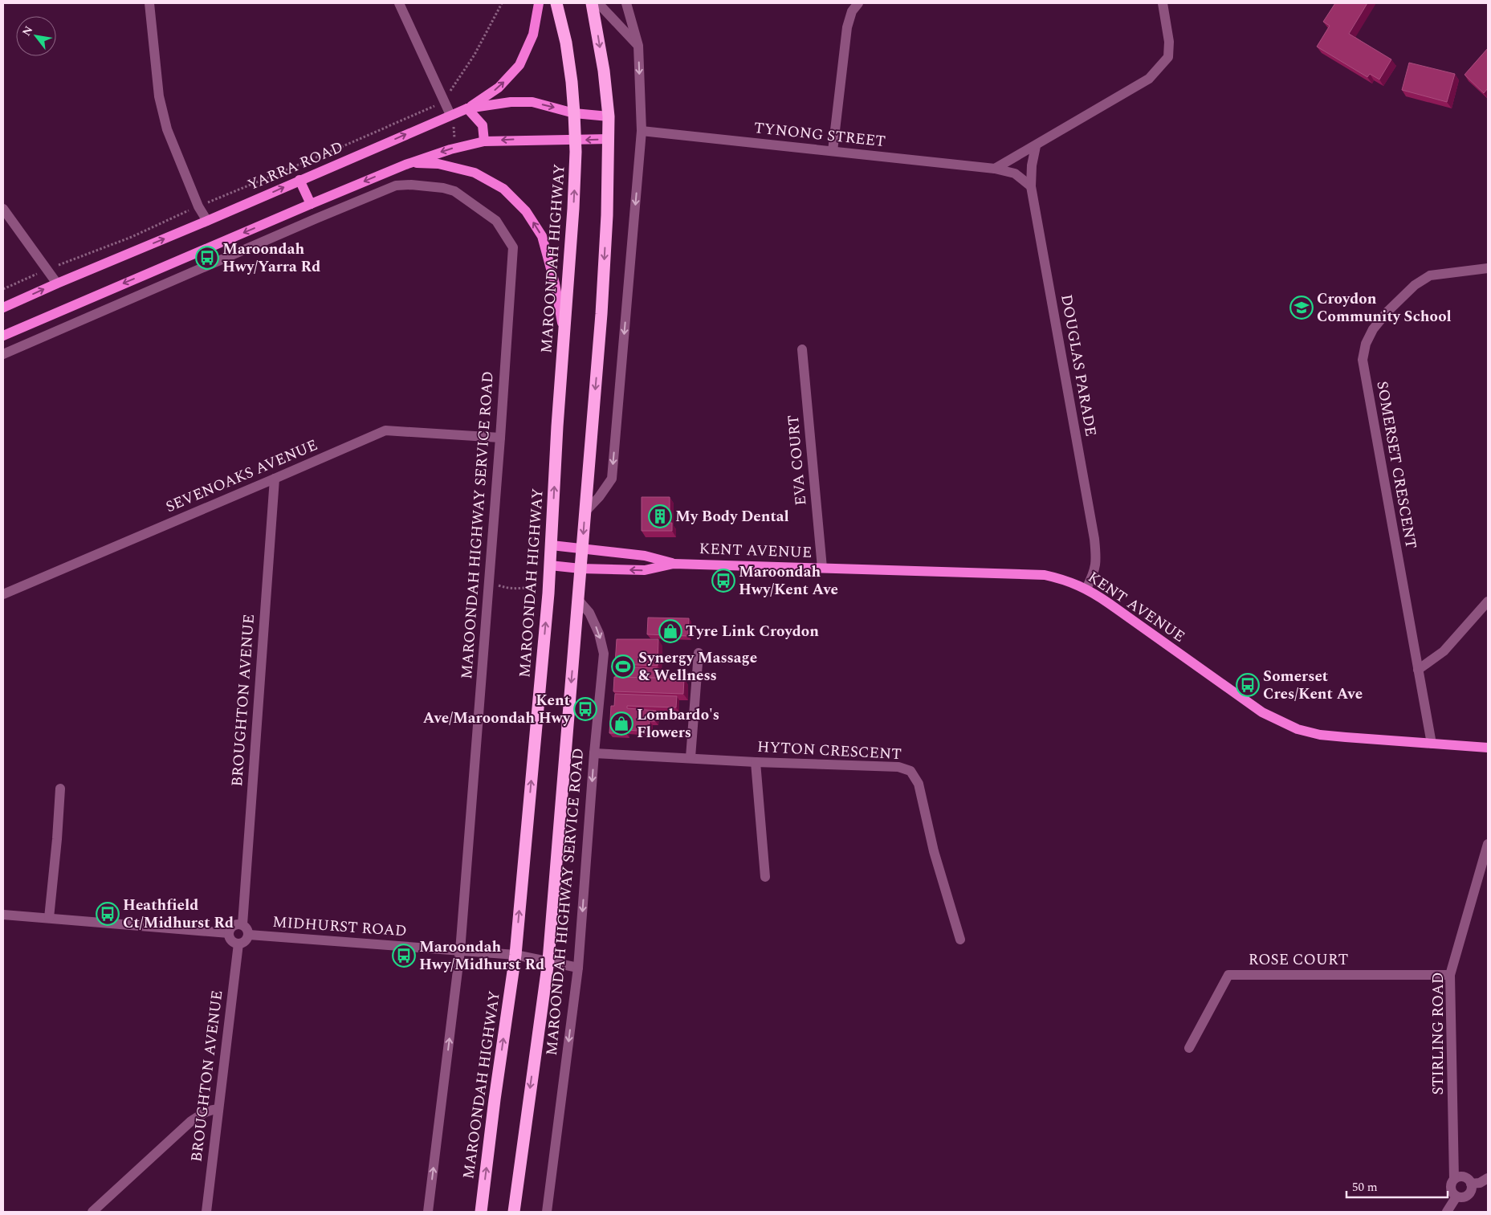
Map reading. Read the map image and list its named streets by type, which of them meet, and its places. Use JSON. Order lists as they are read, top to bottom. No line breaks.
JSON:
{"streets":{"highway":["MAROONDAH HIGHWAY"],"main road":["YARRA ROAD","KENT AVENUE"],"street":["TYNONG STREET","DOUGLAS PARADE","EVA COURT","SOMERSET CRESCENT","SEVENOAKS AVENUE","MAROONDAH HIGHWAY SERVICE ROAD","BROUGHTON AVENUE","HYTON CRESCENT","MIDHURST ROAD","ROSE COURT","STIRLING ROAD"]},"crossings":[["TYNONG STREET","DOUGLAS PARADE"],["YARRA ROAD","MAROONDAH HIGHWAY"],["MAROONDAH HIGHWAY","KENT AVENUE"],["MAROONDAH HIGHWAY","MIDHURST ROAD"],["DOUGLAS PARADE","KENT AVENUE"],["EVA COURT","KENT AVENUE"],["SOMERSET CRESCENT","KENT AVENUE"],["SEVENOAKS AVENUE","MAROONDAH HIGHWAY SERVICE ROAD"],["SEVENOAKS AVENUE","BROUGHTON AVENUE"],["MAROONDAH HIGHWAY SERVICE ROAD","HYTON CRESCENT"],["MAROONDAH HIGHWAY SERVICE ROAD","MIDHURST ROAD"],["BROUGHTON AVENUE","MIDHURST ROAD"],["ROSE COURT","STIRLING ROAD"]],"places":{"bus stop":["Maroondah Hwy/Yarra Rd","Maroondah Hwy/Kent Ave","Somerset Cres/Kent Ave","Kent Ave/Maroondah Hwy","Heathfield Ct/Midhurst Rd","Maroondah Hwy/Midhurst Rd"],"school or university":["Croydon Community School"],"building":["My Body Dental"],"shop":["Tyre Link Croydon","Lombardo's Flowers"],"sports":["Synergy Massage & Wellness"]},"scale_bar":"50 m","north":"top left"}
